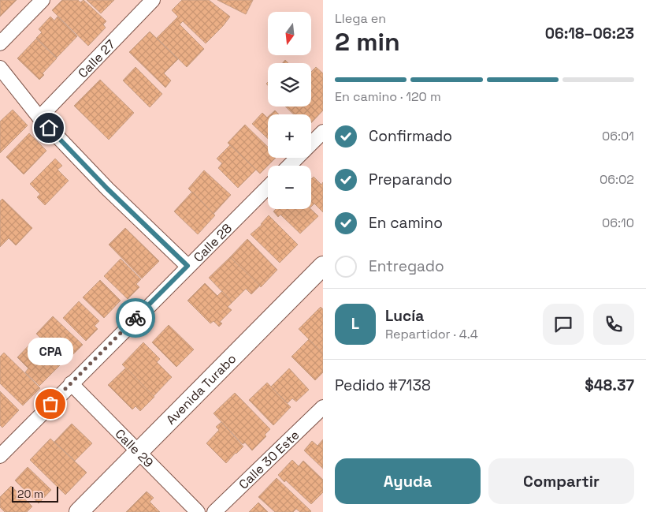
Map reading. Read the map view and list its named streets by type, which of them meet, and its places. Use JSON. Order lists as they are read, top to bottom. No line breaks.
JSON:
{"streets":{"street":["Calle 27","Calle 28","Avenida Turabo","Calle 29","Calle 30 Este"]},"crossings":[["Calle 28","Calle 29"],["Avenida Turabo","Calle 29"]],"places":["CPA"],"scale_bar":"20 m","north":"bottom","page":{"heading":["2 min","Llega en","06:18–06:23"],"panel":["Lucía","Repartidor · 4.4","Pedido #7138","$48.37"],"map_buttons":["+","−"],"bar":"En camino · 120 m","list":[["Confirmado","06:01"],["Preparando","06:02"],["En camino","06:10"],"Entregado"],"round":"L","bubble":"CPA","buttons":["Ayuda","Compartir"],"scale":"20 m"}}
